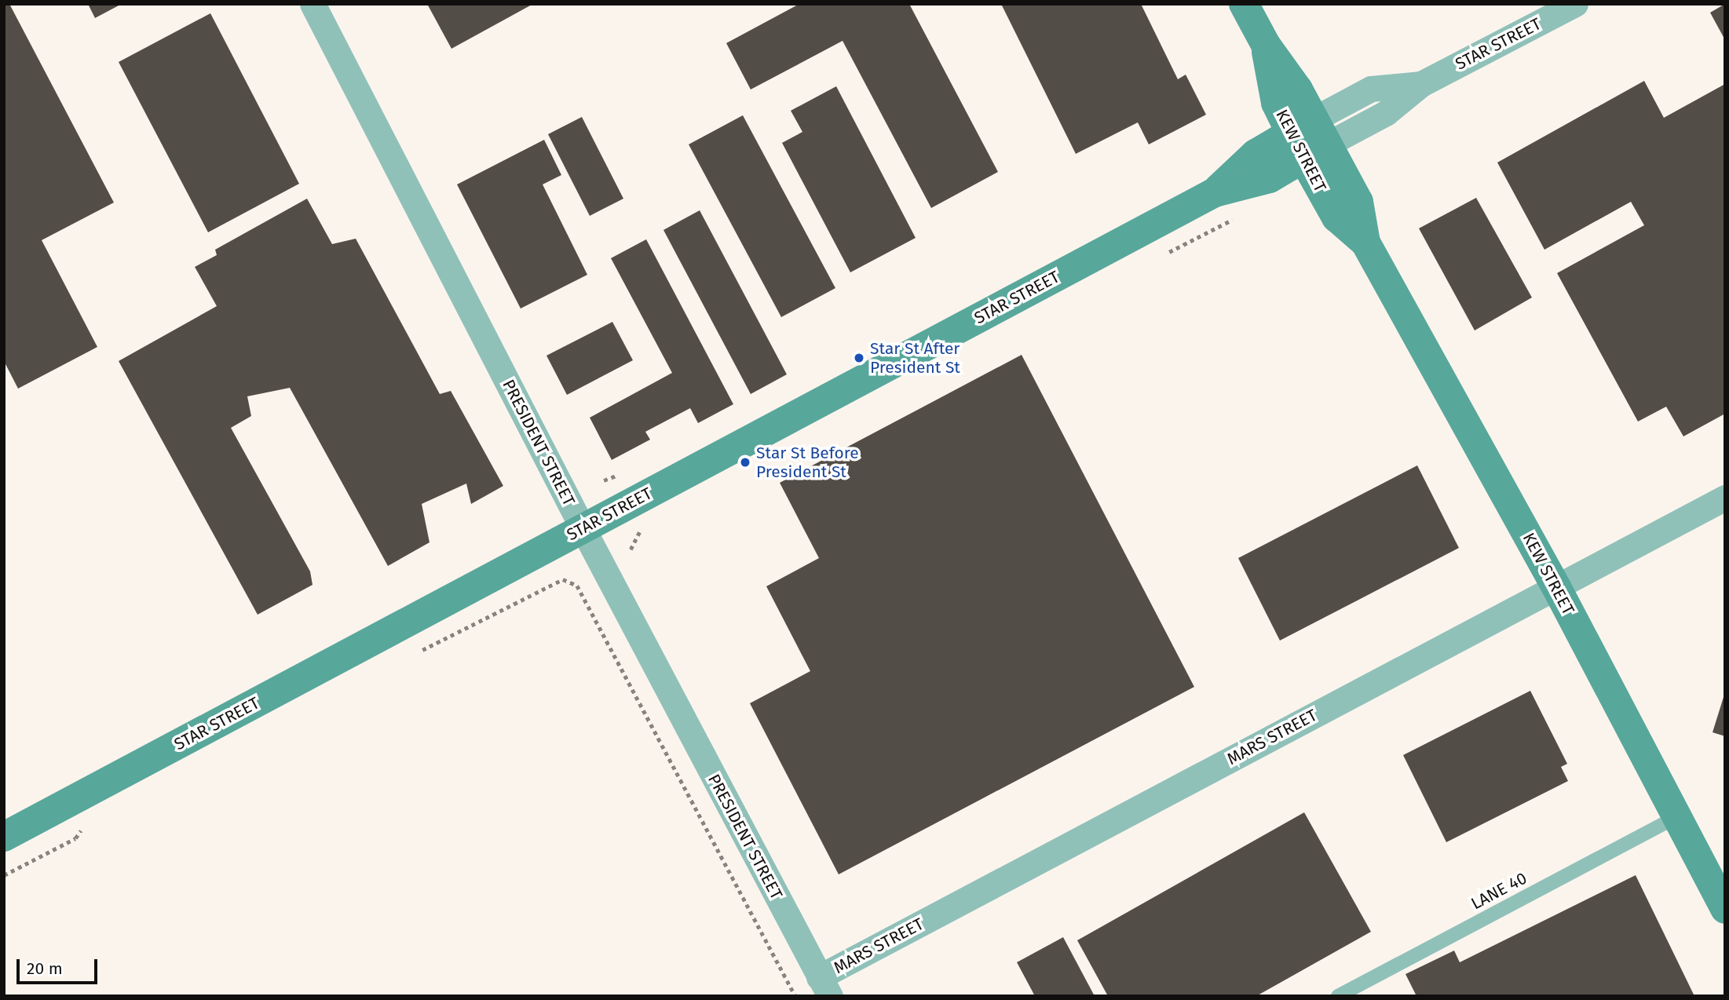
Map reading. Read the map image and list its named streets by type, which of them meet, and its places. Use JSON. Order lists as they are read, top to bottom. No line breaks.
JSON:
{"streets":{"street":["STAR STREET","KEW STREET","PRESIDENT STREET","MARS STREET"],"lane":["LANE 40"]},"crossings":[["STAR STREET","KEW STREET"],["STAR STREET","PRESIDENT STREET"],["KEW STREET","MARS STREET"],["KEW STREET","LANE 40"],["PRESIDENT STREET","MARS STREET"]],"places":["Star St After President St","Star St Before President St"],"scale_bar":"20 m"}
